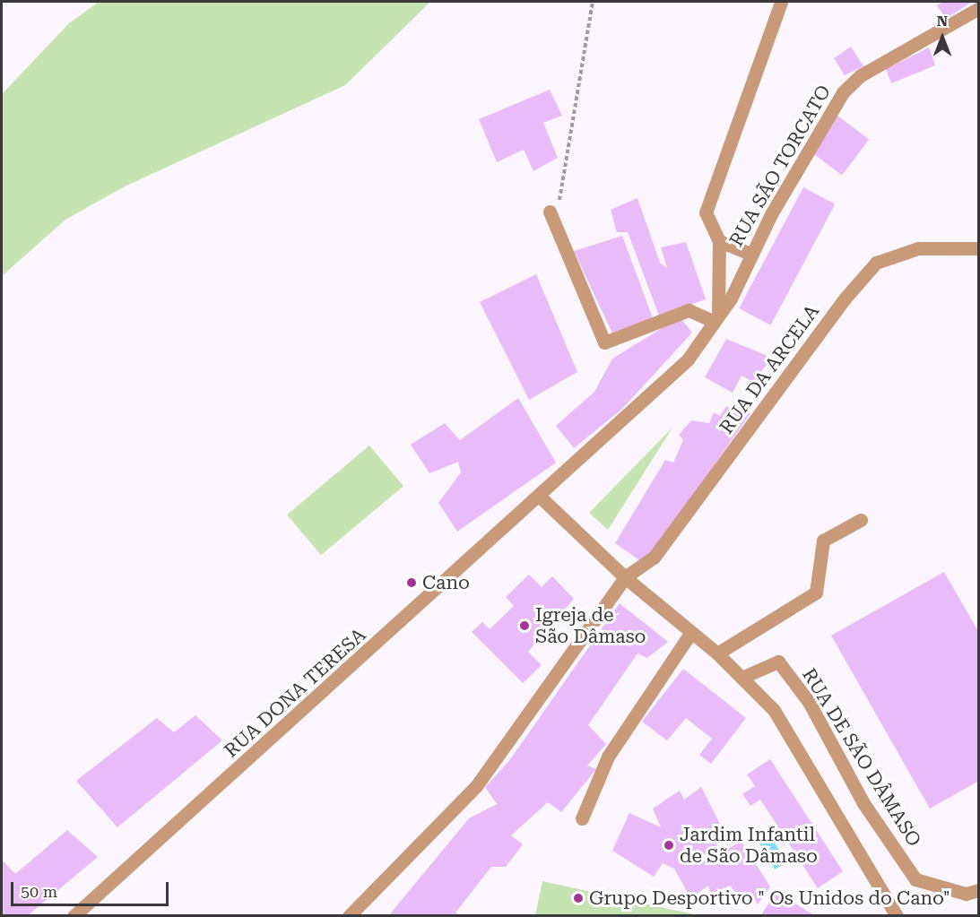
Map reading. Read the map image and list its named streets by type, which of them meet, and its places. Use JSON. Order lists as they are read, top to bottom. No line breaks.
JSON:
{"streets":{"street":["RUA SÃO TORCATO","RUA DA ARCELA","RUA DONA TERESA","RUA DE SÃO DÂMASO"]},"crossings":[["RUA SÃO TORCATO","RUA DONA TERESA"]],"places":["Cano","Igreja de São Dâmaso","Jardim Infantil de São Dâmaso","Grupo Desportivo \" Os Unidos do Cano\""],"scale_bar":"50 m","north":"top"}
